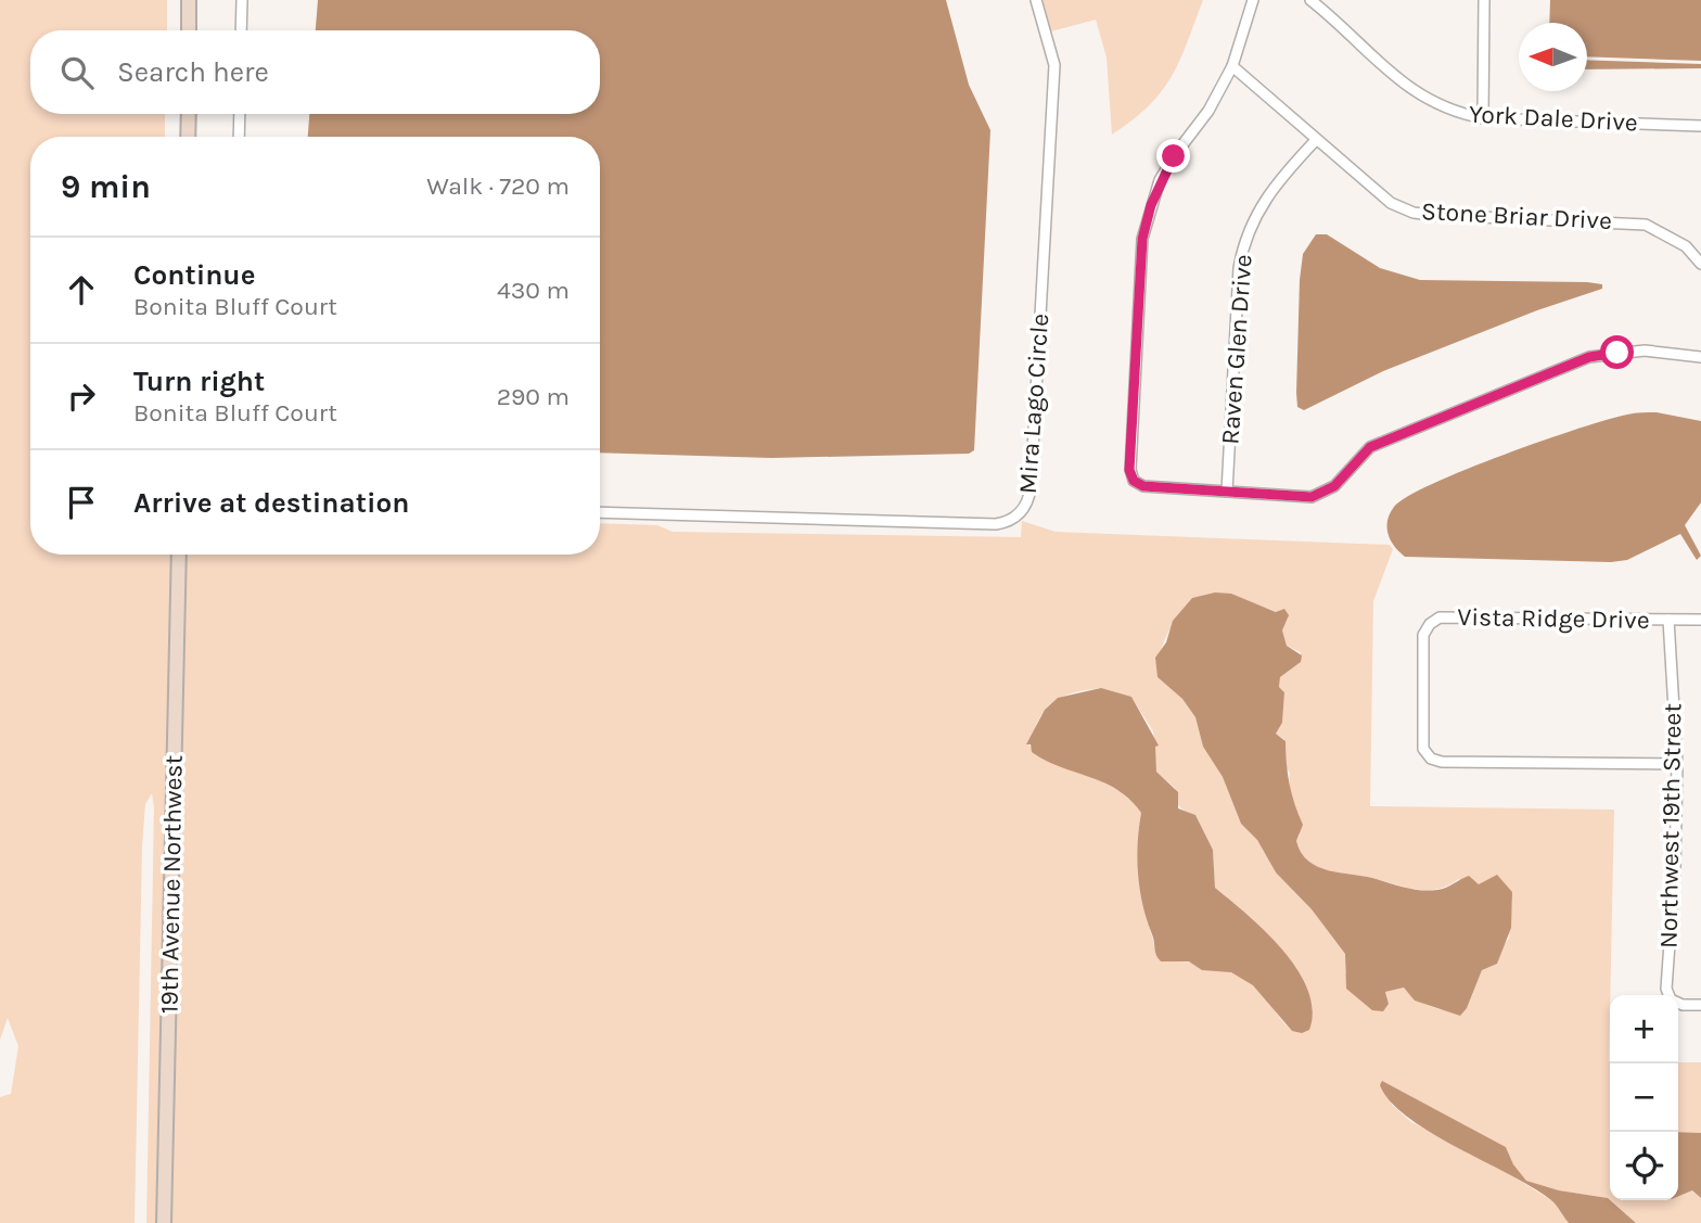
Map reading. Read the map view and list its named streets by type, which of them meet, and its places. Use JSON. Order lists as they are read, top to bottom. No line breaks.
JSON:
{"streets":{"street":["York Dale Drive","Stone Briar Drive","Raven Glen Drive","Mira Lago Circle","Vista Ridge Drive","Northwest 19th Street","19th Avenue Northwest"]},"crossings":[["Stone Briar Drive","Raven Glen Drive"],["Vista Ridge Drive","Northwest 19th Street"]],"north":"left","page":{"search":"Search here","heading":["9 min","Walk · 720 m"],"list":[["Continue","Bonita Bluff Court","430 m"],["Turn right","Bonita Bluff Court","290 m"],"Arrive at destination"],"map_buttons":["+","−"]}}
